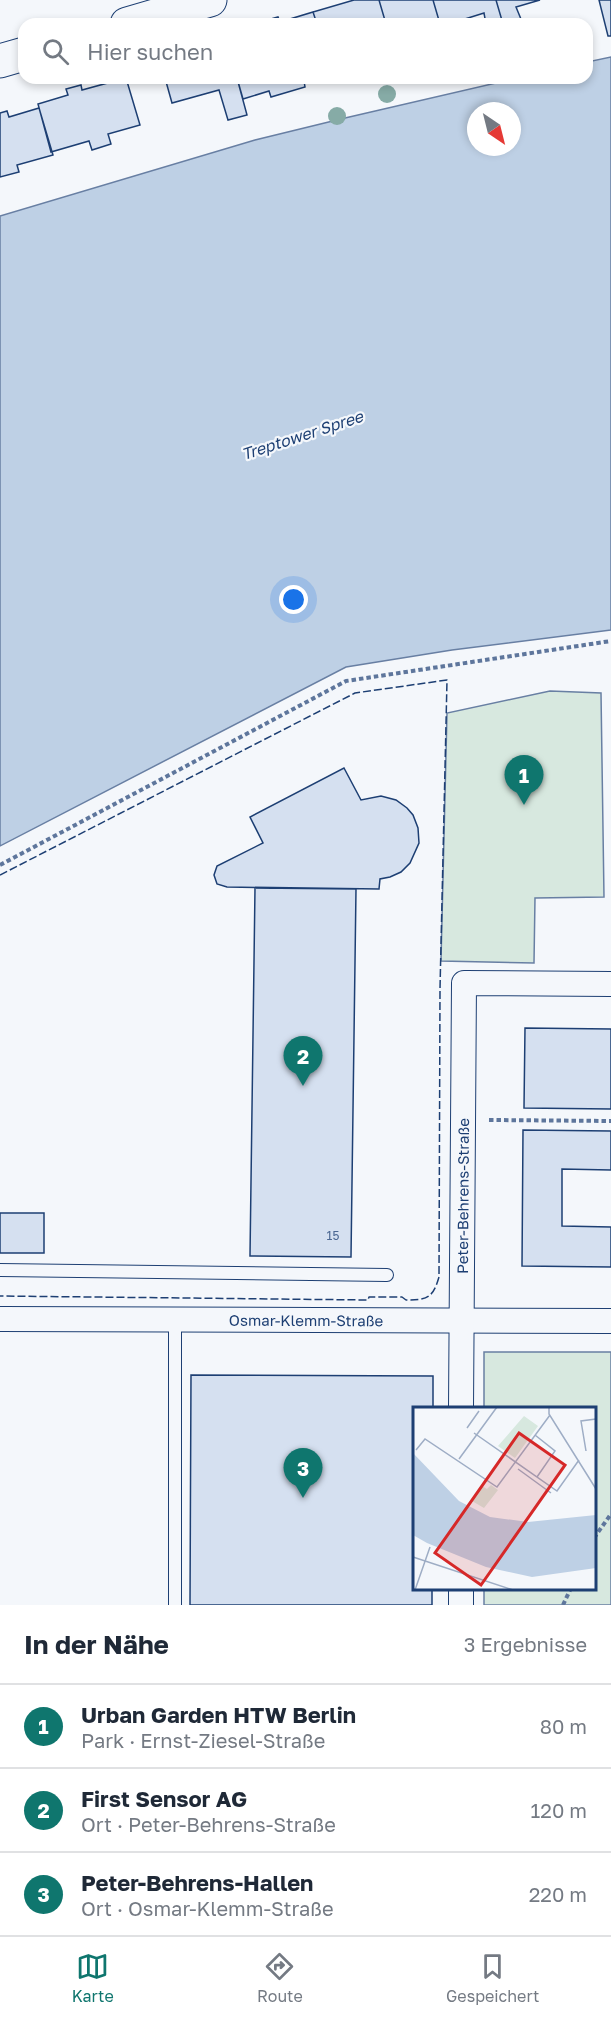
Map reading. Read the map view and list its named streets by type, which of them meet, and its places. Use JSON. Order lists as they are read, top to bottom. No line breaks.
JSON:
{"streets":{"street":["Peter-Behrens-Straße","Osmar-Klemm-Straße"]},"crossings":[["Peter-Behrens-Straße","Osmar-Klemm-Straße"]],"water":["Treptower Spree"],"house_numbers":["15"],"north":"bottom right","page":{"search":"Hier suchen","pins":["1","2","3"],"heading":["In der Nähe","3 Ergebnisse"],"list":[{"mark":"1","name":"Urban Garden HTW Berlin","note":"Park · Ernst-Ziesel-Straße","value":"80 m"},{"mark":"2","name":"First Sensor AG","note":"Ort · Peter-Behrens-Straße","value":"120 m"},{"mark":"3","name":"Peter-Behrens-Hallen","note":"Ort · Osmar-Klemm-Straße","value":"220 m"}],"nav":["Karte","Route","Gespeichert"]}}
